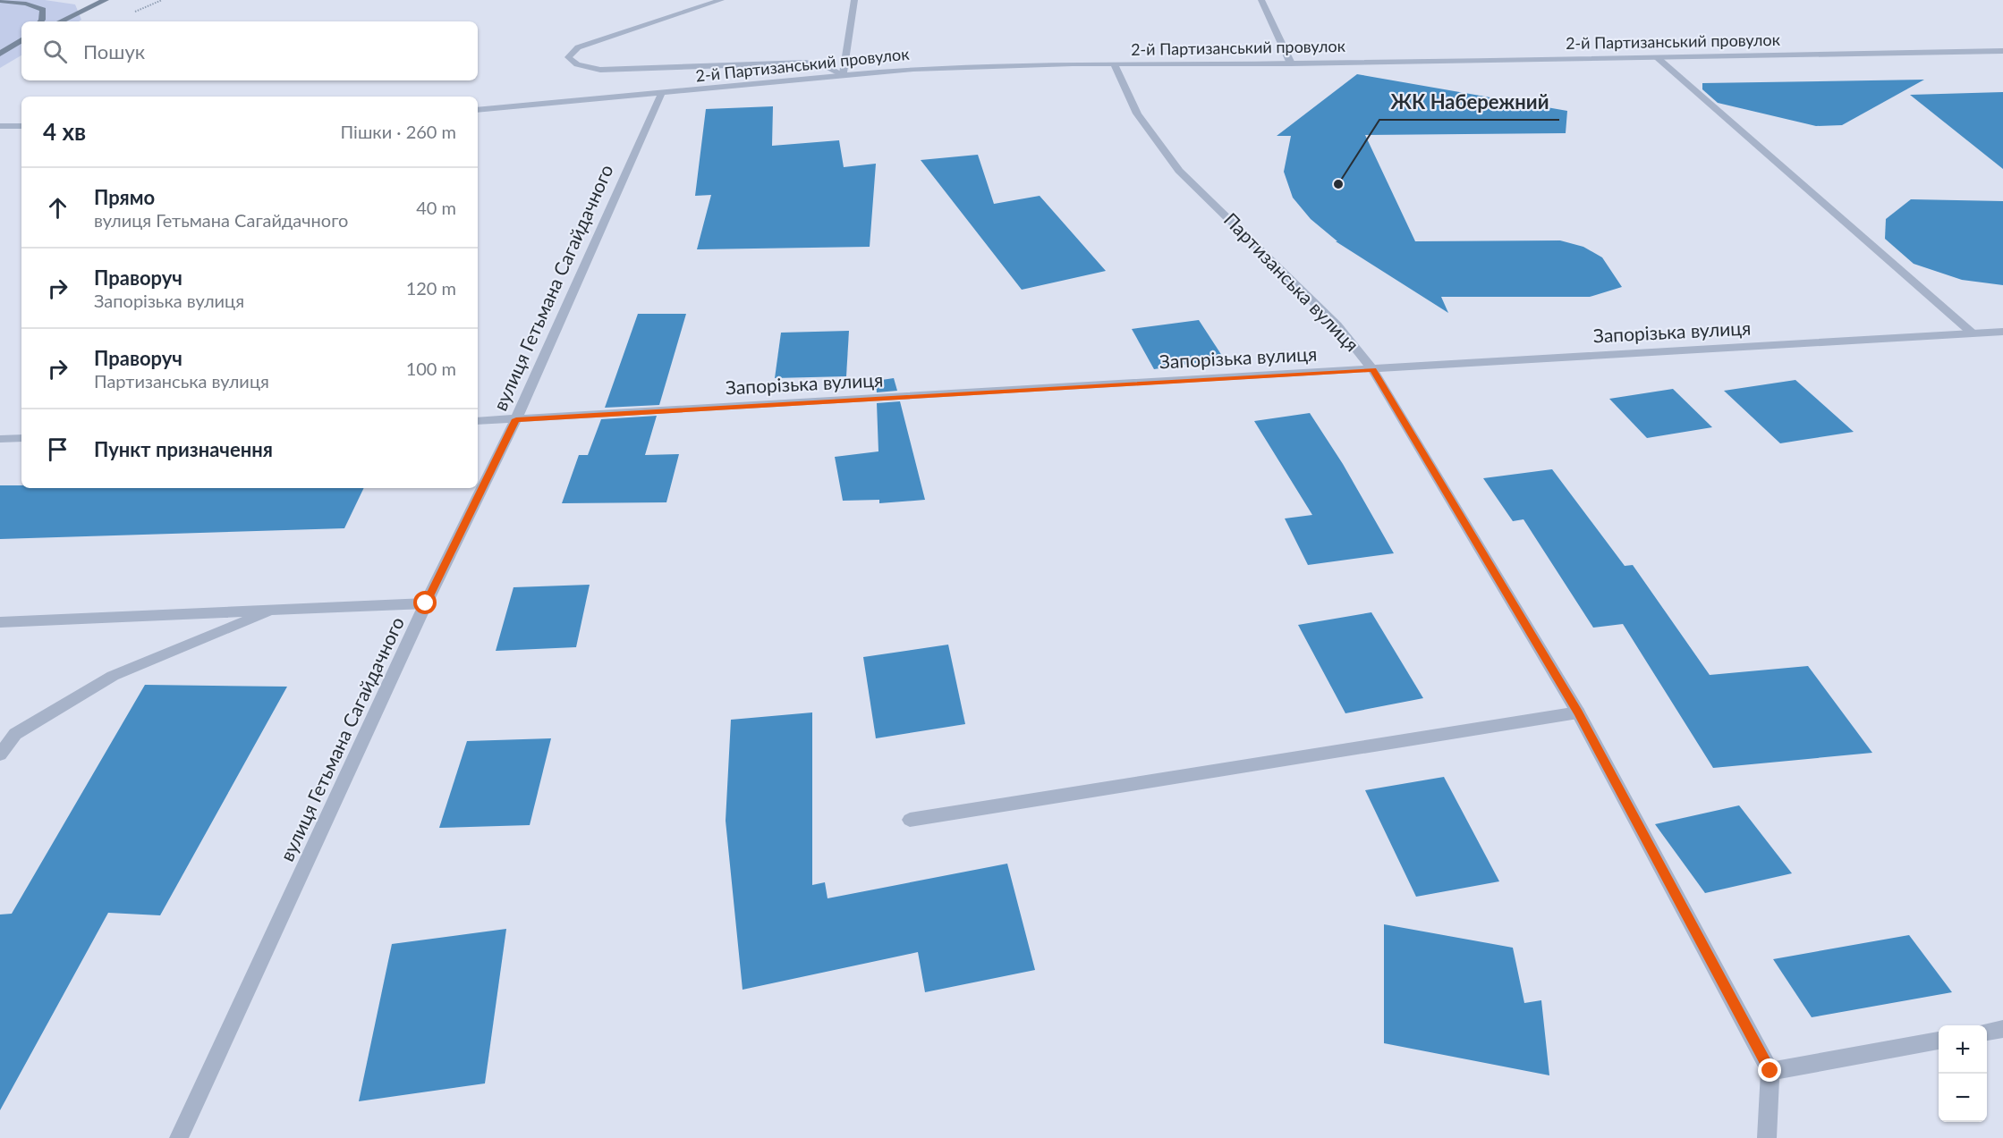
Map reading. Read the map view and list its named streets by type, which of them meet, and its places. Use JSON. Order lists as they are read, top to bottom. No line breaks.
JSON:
{"streets":{"street":["2-й Партизанський провулок","Партизанська вулиця","вулиця Гетьмана Сагайдачного","Запорізька вулиця"]},"crossings":[["2-й Партизанський провулок","Партизанська вулиця"],["2-й Партизанський провулок","вулиця Гетьмана Сагайдачного"],["Партизанська вулиця","Запорізька вулиця"],["вулиця Гетьмана Сагайдачного","Запорізька вулиця"]],"places":["ЖК Набережний"],"page":{"search":"Пошук","heading":["4 хв","Пішки · 260 m"],"list":[["Прямо","вулиця Гетьмана Сагайдачного","40 m"],["Праворуч","Запорізька вулиця","120 m"],["Праворуч","Партизанська вулиця","100 m"],"Пункт призначення"],"map_buttons":["+","−"]}}
